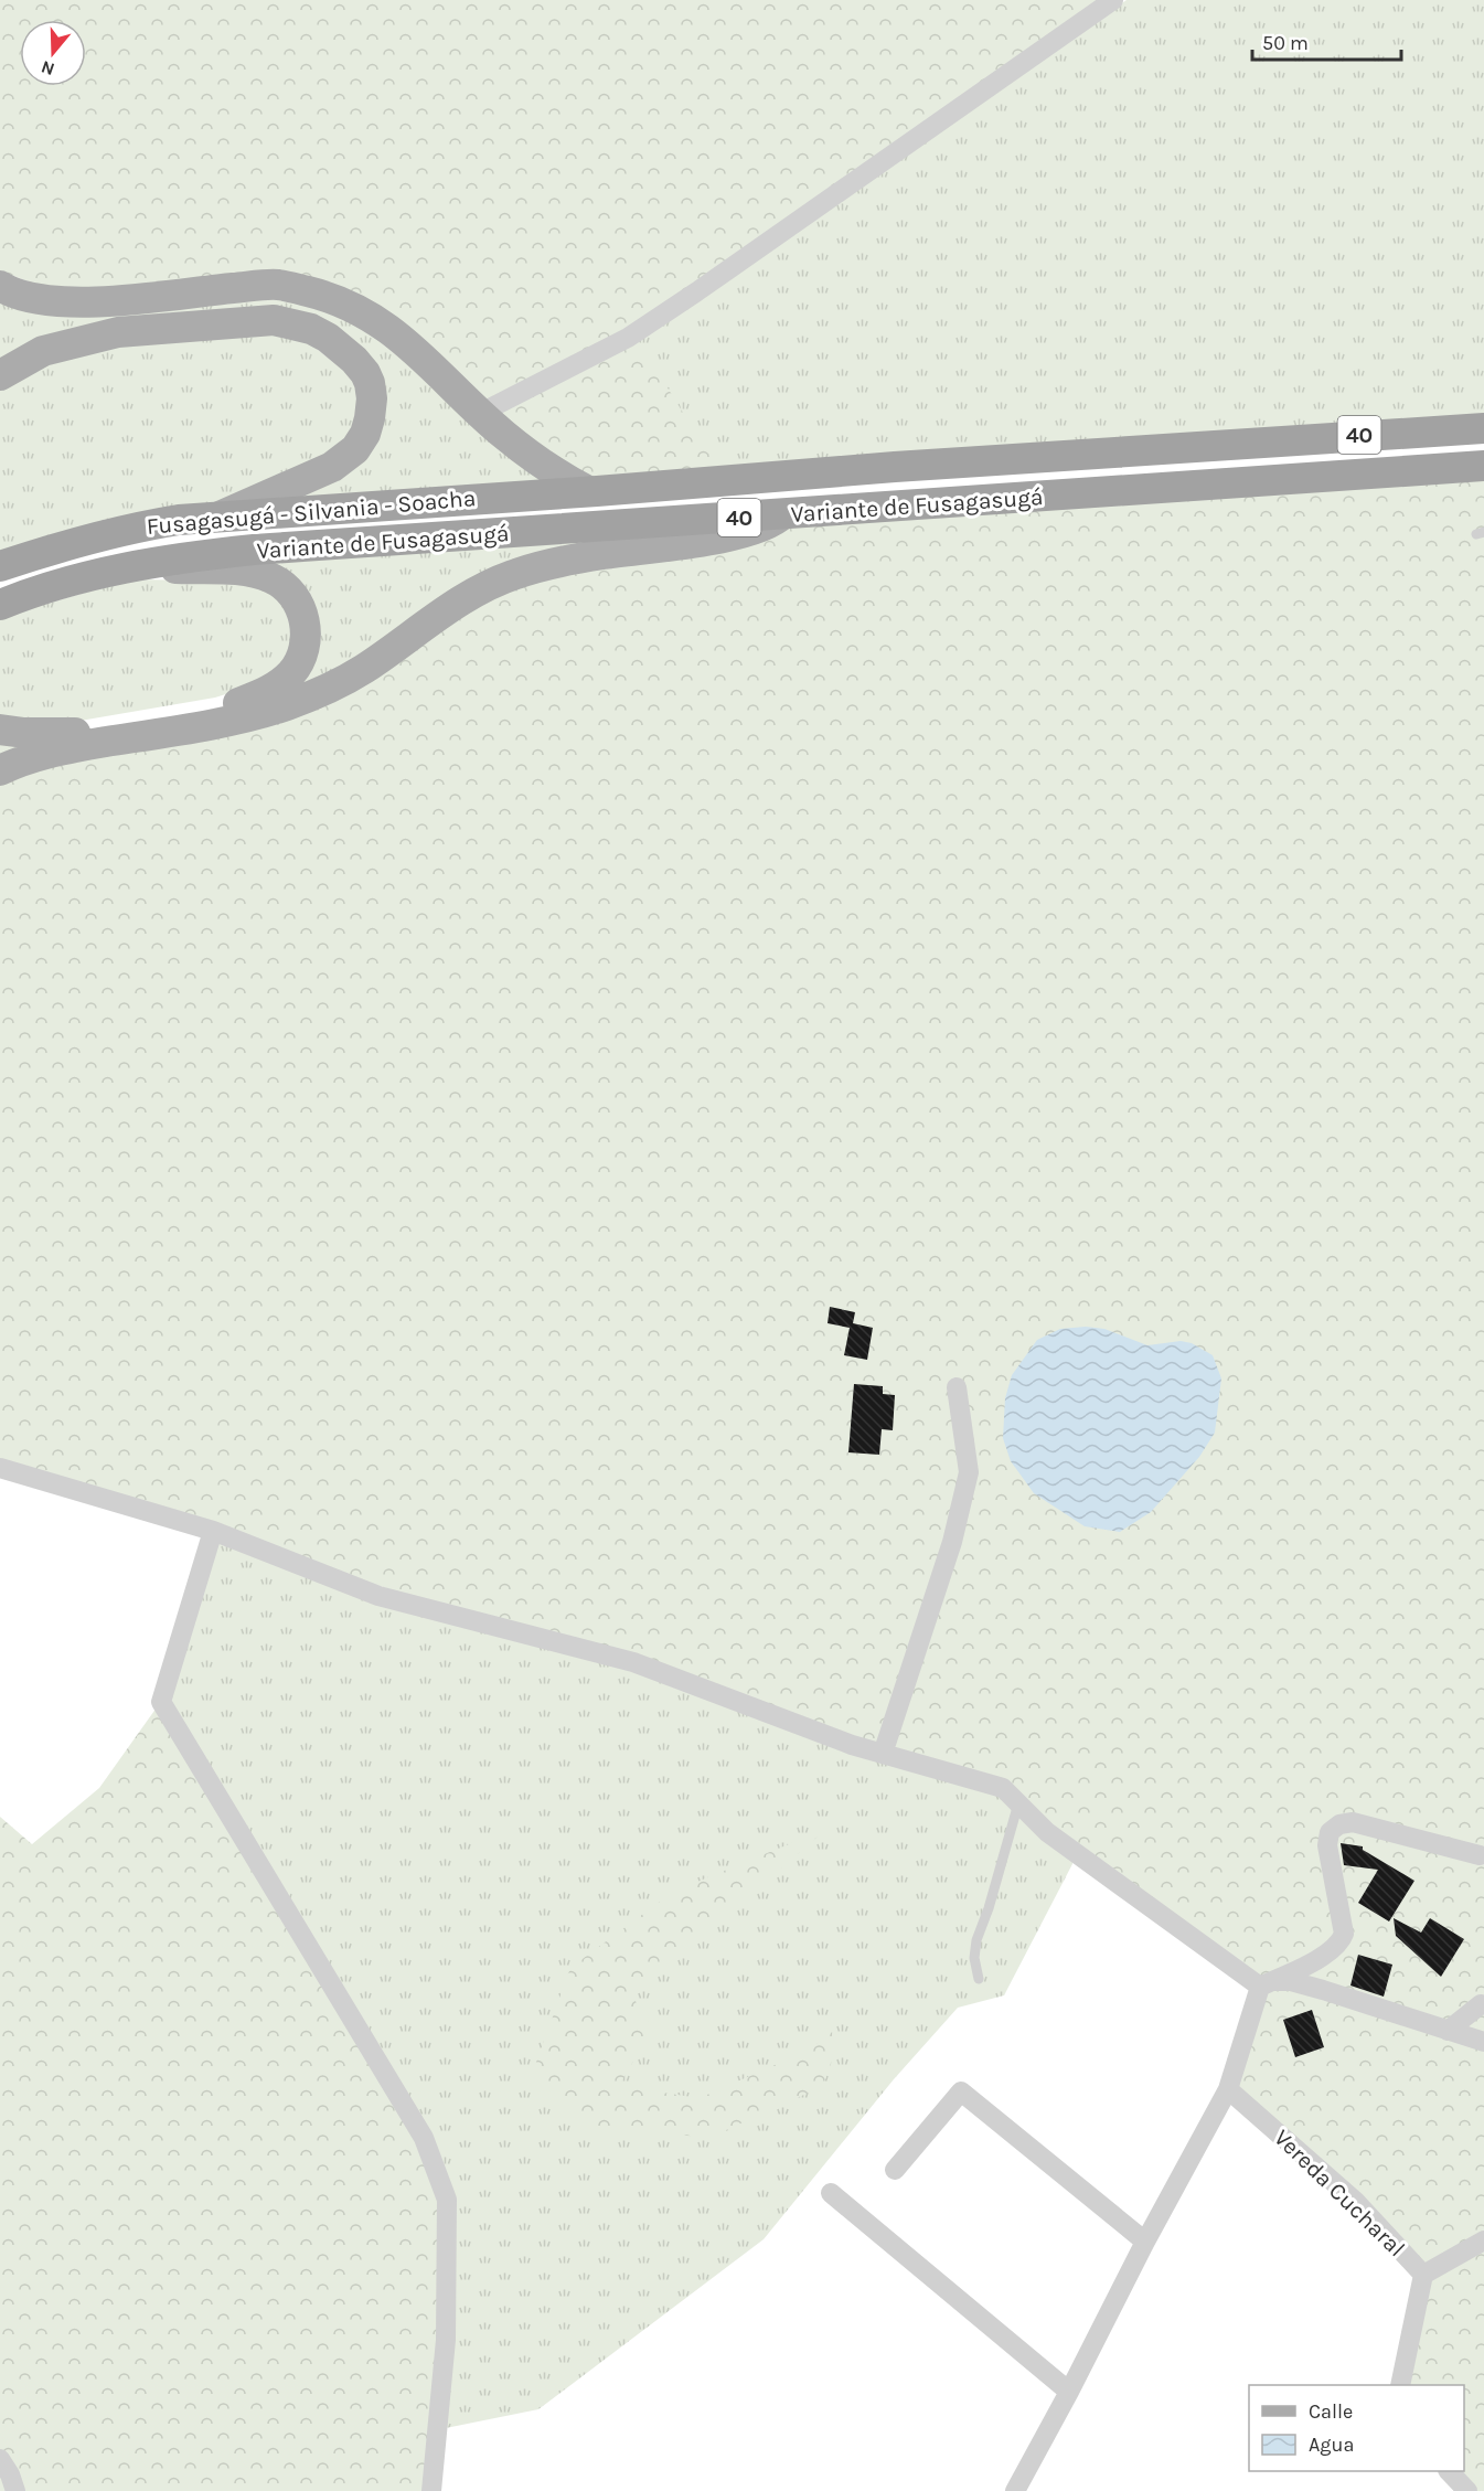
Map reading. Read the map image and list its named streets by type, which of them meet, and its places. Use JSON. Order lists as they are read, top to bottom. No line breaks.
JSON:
{"streets":{"highway":["40","Variante de Fusagasugá","Fusagasugá - Silvania - Soacha"],"street":["Vereda Cucharal"]},"crossings":[["40","Variante de Fusagasugá"],["40","Fusagasugá - Silvania - Soacha"],["Variante de Fusagasugá","Fusagasugá - Silvania - Soacha"]],"legend":["Calle","Agua"],"scale_bar":"50 m","north":"bottom"}
